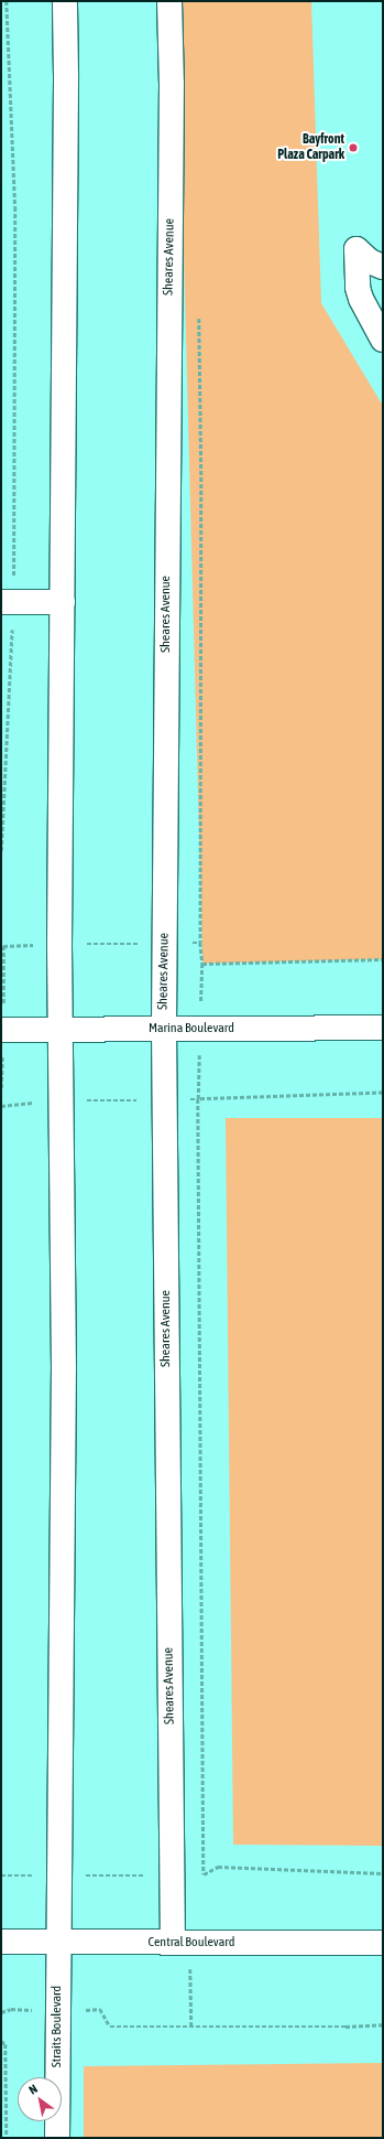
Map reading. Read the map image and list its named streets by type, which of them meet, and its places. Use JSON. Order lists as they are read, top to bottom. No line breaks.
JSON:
{"streets":{"main road":["Sheares Avenue","Marina Boulevard","Central Boulevard","Straits Boulevard"]},"crossings":[["Sheares Avenue","Marina Boulevard"],["Sheares Avenue","Central Boulevard"],["Central Boulevard","Straits Boulevard"]],"places":["Bayfront Plaza Carpark"],"north":"top left"}
